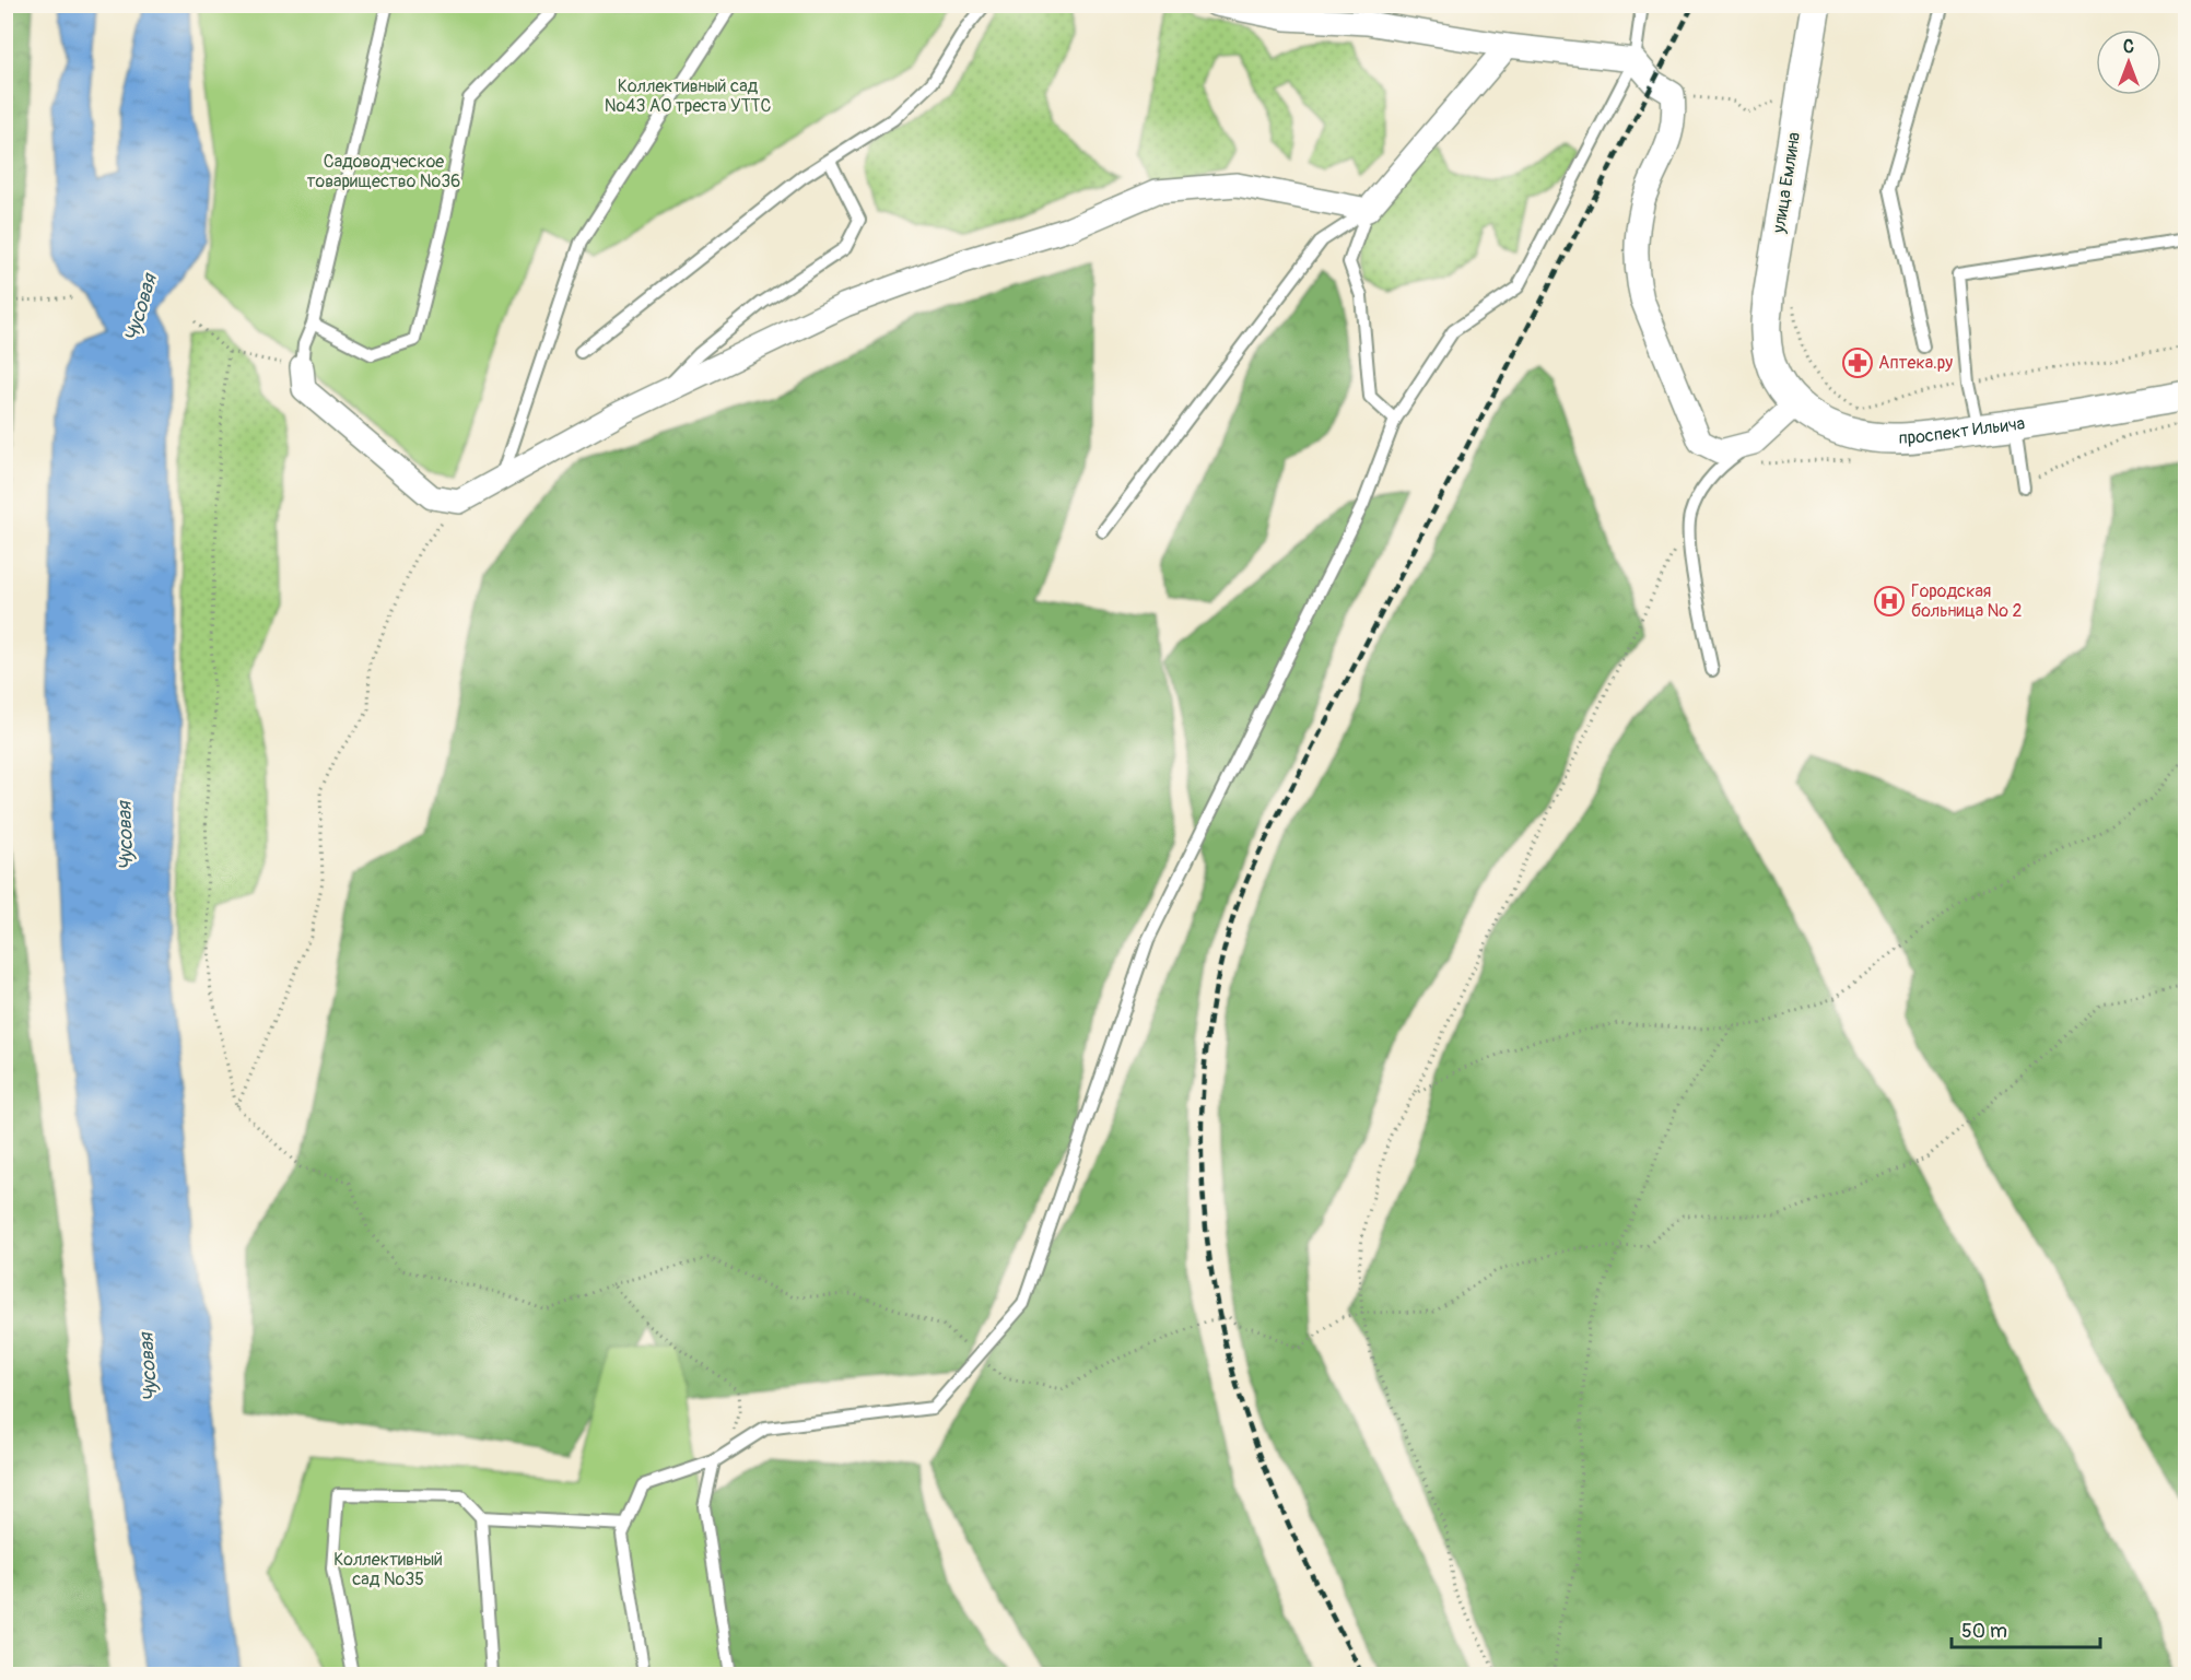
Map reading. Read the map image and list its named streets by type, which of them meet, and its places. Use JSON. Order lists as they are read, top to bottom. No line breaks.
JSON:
{"streets":{"street":["улица Емлина","проспект Ильича"]},"crossings":[["улица Емлина","проспект Ильича"]],"water":["Чусовая"],"parks":["Коллективный сад №43 АО треста УТТС","Садоводческое товарищество №36","Коллективный сад №35"],"places":{"pharmacy":["Аптека.ру"],"hospital":["Городская больница № 2"]},"scale_bar":"50 m","north":"top"}
